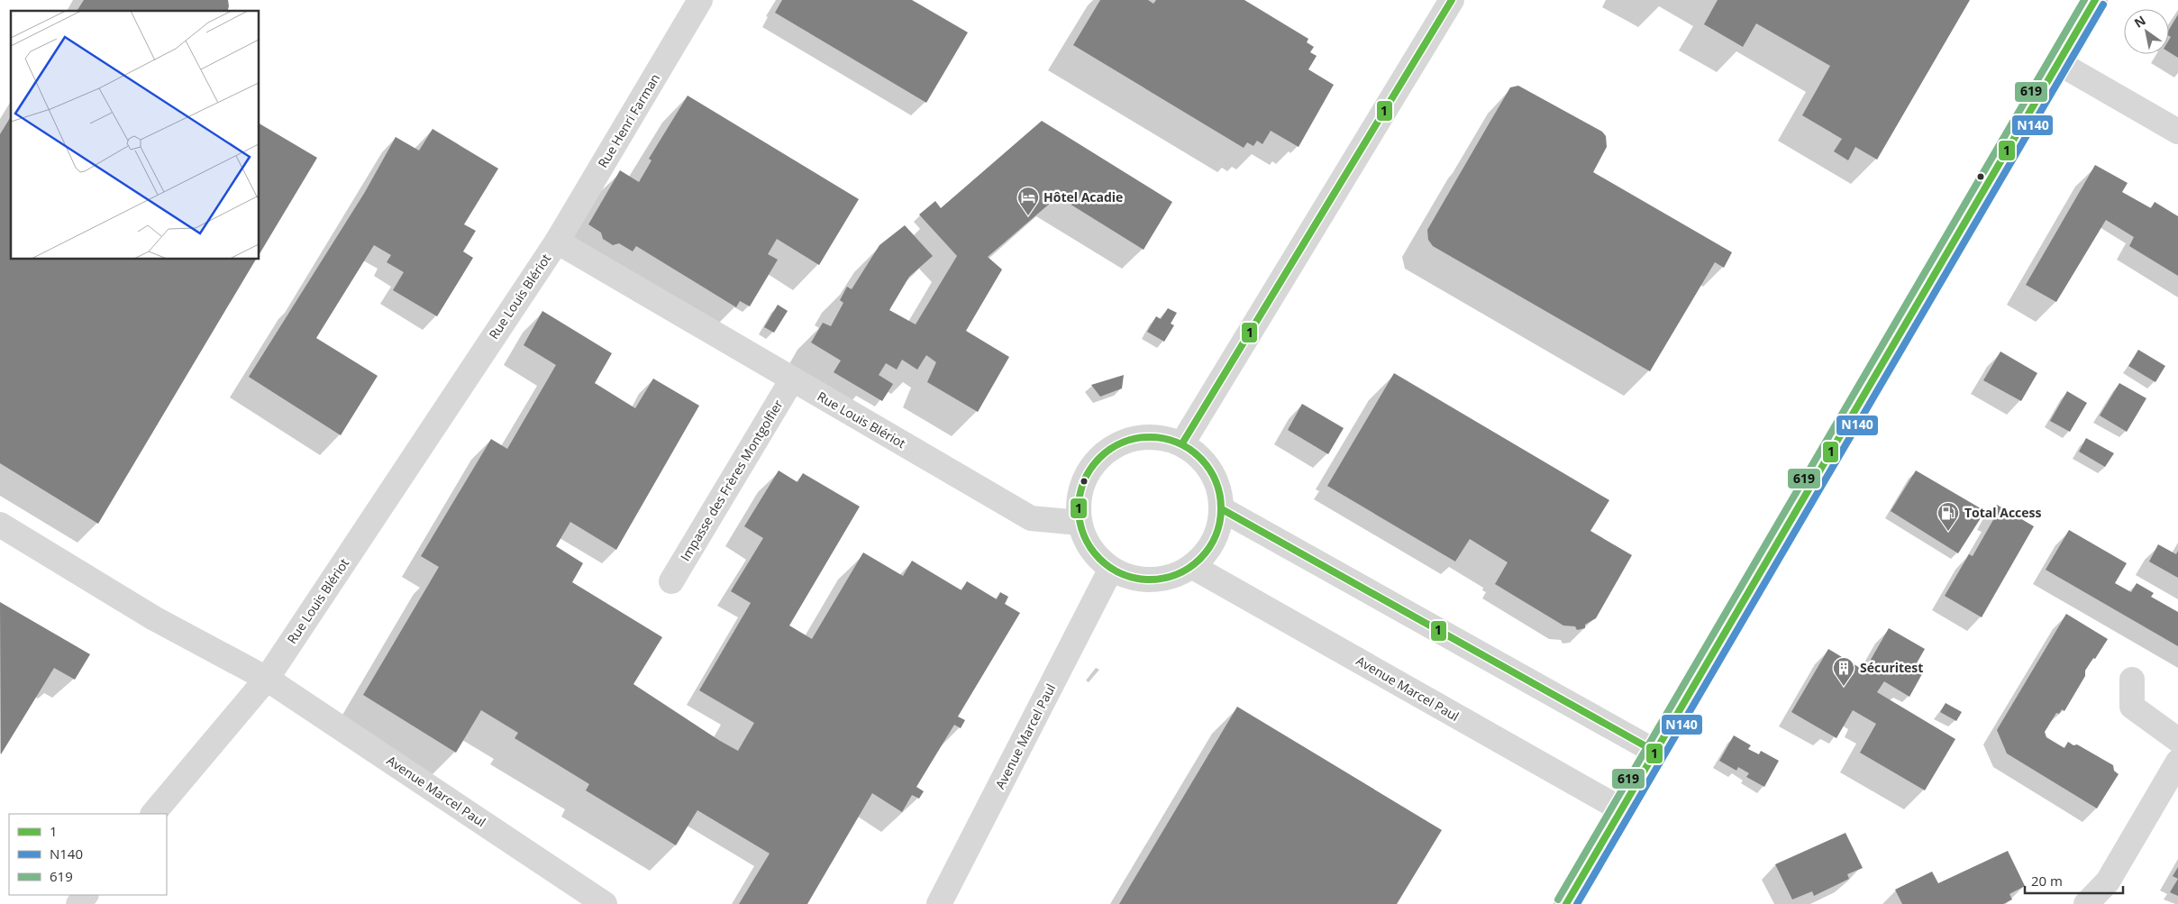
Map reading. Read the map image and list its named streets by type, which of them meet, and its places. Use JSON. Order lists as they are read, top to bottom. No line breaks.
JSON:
{"streets":{"street":["Rue Henri Farman","Rue Louis Blériot","Impasse des Frères Montgolfier","Avenue Marcel Paul"]},"crossings":[["Rue Henri Farman","Rue Louis Blériot"],["Rue Louis Blériot","Impasse des Frères Montgolfier"],["Rue Louis Blériot","Avenue Marcel Paul"]],"places":{"hotel":["Hôtel Acadie"],"fuel station":["Total Access"],"building":["Sécuritest"]},"lines":["transit line 1","transit line 619","transit line N140"],"legend":["1","N140","619"],"scale_bar":"20 m","north":"top left"}
